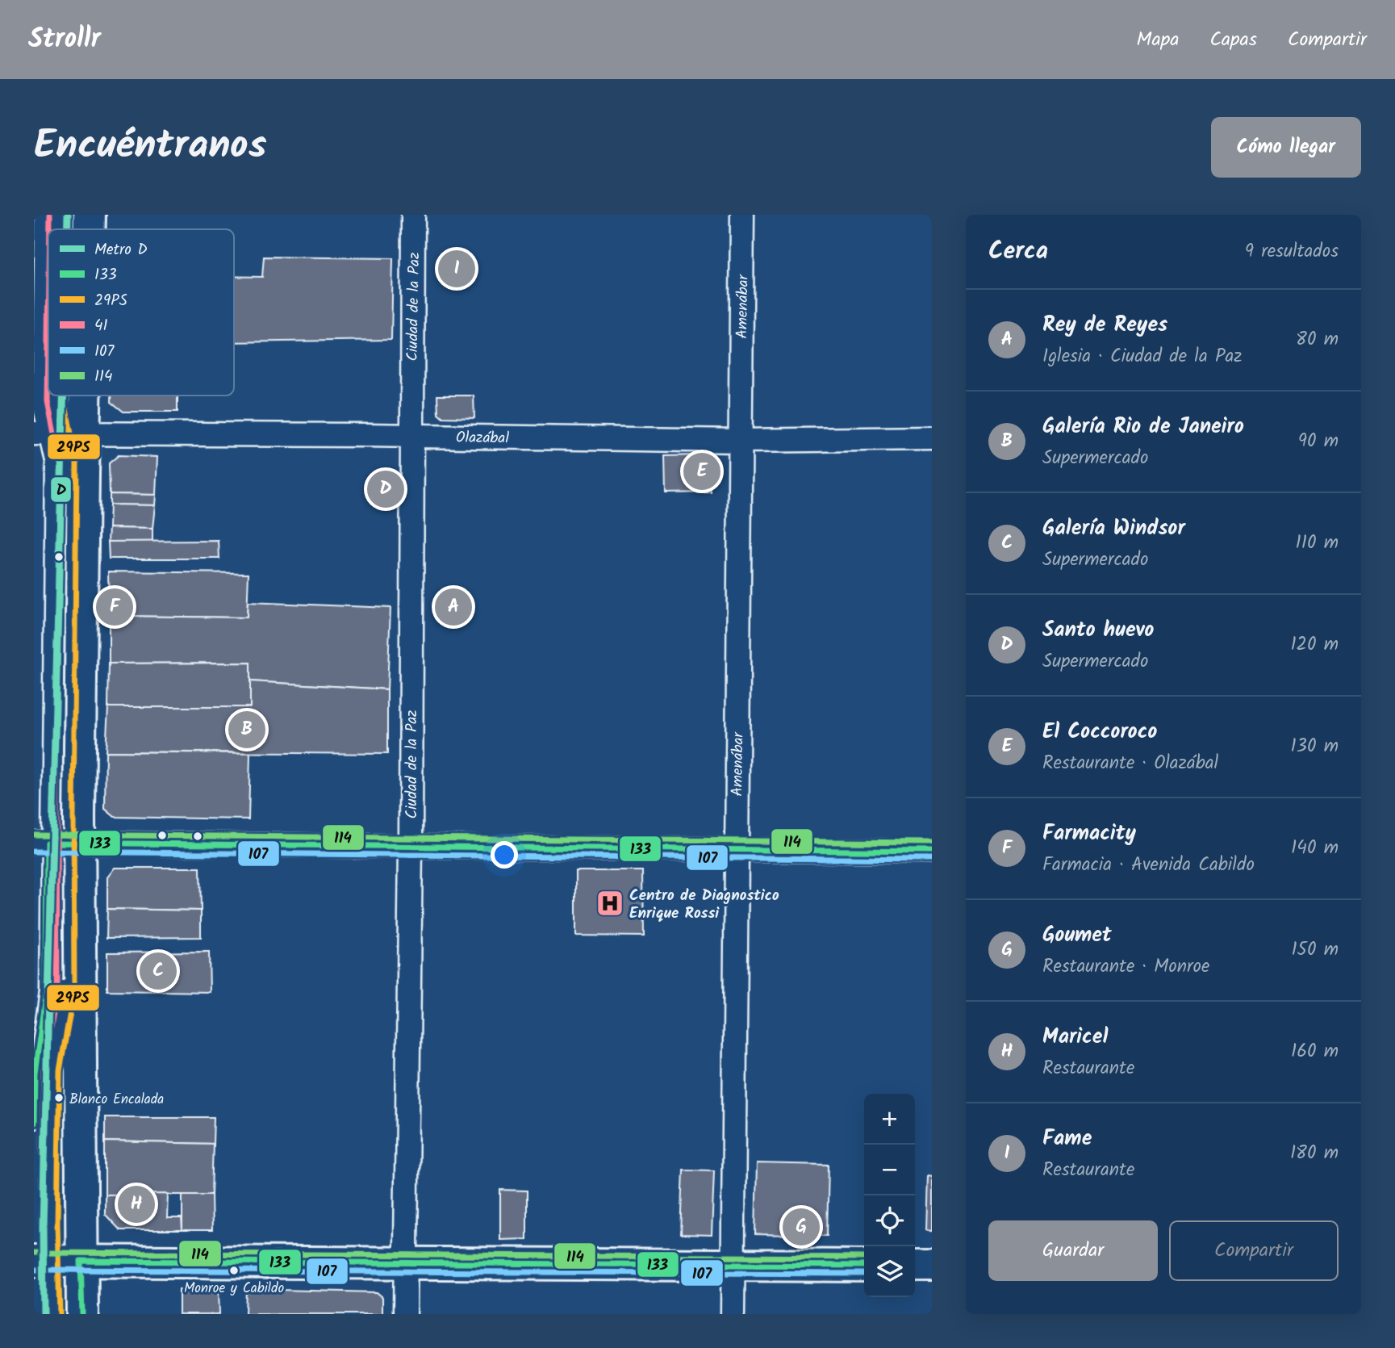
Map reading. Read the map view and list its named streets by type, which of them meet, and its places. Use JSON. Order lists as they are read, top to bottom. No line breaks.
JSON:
{"streets":{"street":["Ciudad de la Paz","Amenábar","Olazábal"]},"crossings":[["Ciudad de la Paz","Olazábal"],["Amenábar","Olazábal"]],"places":{"hospital":["Centro de Diagnostico Enrique Rossi"],"other":["Blanco Encalada","Monroe y Cabildo"]},"lines":["metro line D","transit line 29PS","transit line 41","transit line 114","transit line 133","transit line 107"],"legend":["Metro D","133","29PS","41","107","114"],"page":{"header":"Strollr","nav":["Mapa","Capas","Compartir"],"title":"Encuéntranos","buttons":["Cómo llegar",["Guardar","Compartir"]],"heading":["Cerca","9 resultados"],"pins":["I","E","D","A","F","B","C","H","G"],"list":[{"mark":"A","name":"Rey de Reyes","note":"Iglesia · Ciudad de la Paz","value":"80 m"},{"mark":"B","name":"Galería Rio de Janeiro","note":"Supermercado","value":"90 m"},{"mark":"C","name":"Galería Windsor","note":"Supermercado","value":"110 m"},{"mark":"D","name":"Santo huevo","note":"Supermercado","value":"120 m"},{"mark":"E","name":"El Coccoroco","note":"Restaurante · Olazábal","value":"130 m"},{"mark":"F","name":"Farmacity","note":"Farmacia · Avenida Cabildo","value":"140 m"},{"mark":"G","name":"Goumet","note":"Restaurante · Monroe","value":"150 m"},{"mark":"H","name":"Maricel","note":"Restaurante","value":"160 m"},{"mark":"I","name":"Fame","note":"Restaurante","value":"180 m"}],"map_buttons":["+","−"]}}
